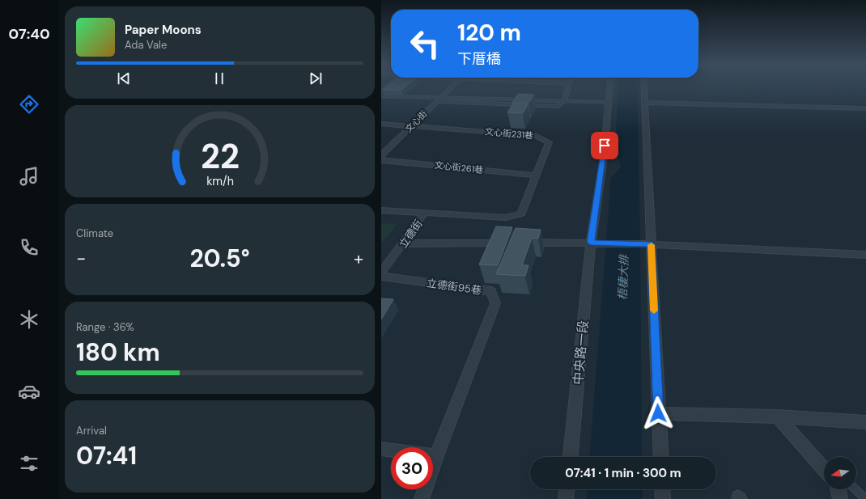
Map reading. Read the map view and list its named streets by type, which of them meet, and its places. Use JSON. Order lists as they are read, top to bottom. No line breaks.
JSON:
{"streets":{"street":["文心街","文心街231巷","文心街261巷","立德街","立德街95巷","中央路一段"]},"crossings":[["文心街","文心街231巷"],["文心街231巷","文心街261巷"],["文心街231巷","立德街"]],"water":["梧棲大排"],"north":"left","page":{"tabs":"07:40","turn":["120 m","下厝橋"],"song":["Paper Moons","Ada Vale"],"tile":["Climate",["Range · 36%","180 km"],["Arrival","07:41"]],"heat":["−","20.5°","+"],"limit":"30","trip":"07:41 · 1 min · 300 m","gauge":["22","km/h"]}}
